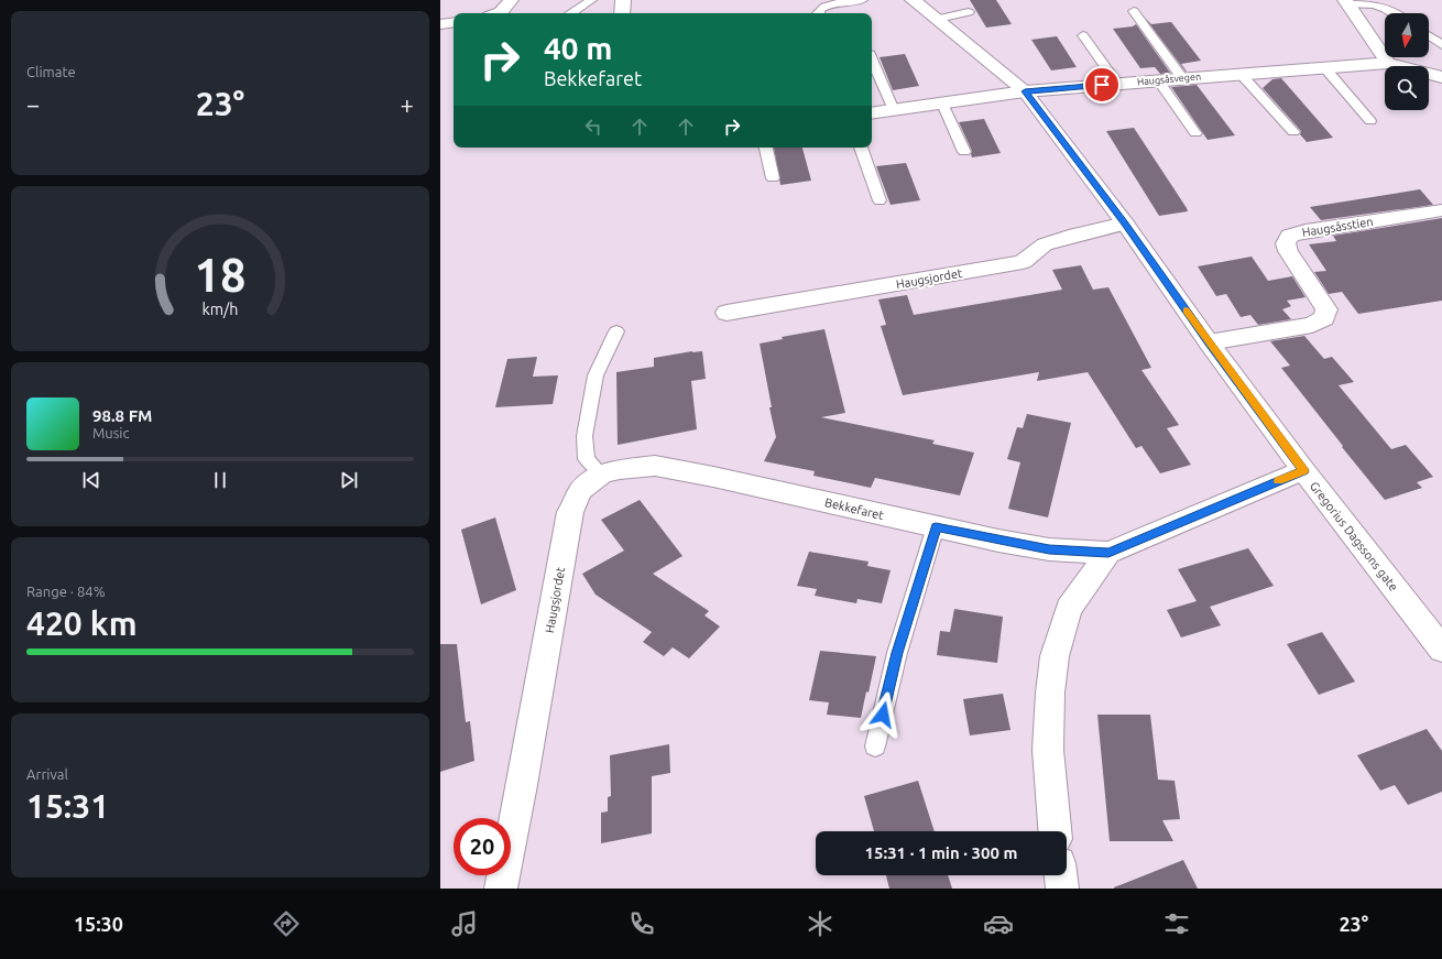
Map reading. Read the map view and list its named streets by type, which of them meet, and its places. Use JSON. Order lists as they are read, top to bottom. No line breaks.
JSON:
{"streets":{"street":["Haugsåsvegen","Haugsåsstien","Haugsjordet","Bekkefaret","Gregorius Dagssons gate"]},"crossings":[["Haugsåsvegen","Gregorius Dagssons gate"],["Haugsåsstien","Gregorius Dagssons gate"],["Haugsjordet","Bekkefaret"],["Haugsjordet","Gregorius Dagssons gate"],["Bekkefaret","Gregorius Dagssons gate"]],"north":"bottom","page":{"tile":["Climate",["Range · 84%","420 km"],["Arrival","15:31"]],"turn":["40 m","Bekkefaret"],"heat":["−","23°","+"],"song":["98.8 FM","Music"],"limit":"20","trip":"15:31 · 1 min · 300 m","tabs":["15:30","23°"],"gauge":["18","km/h"]}}
